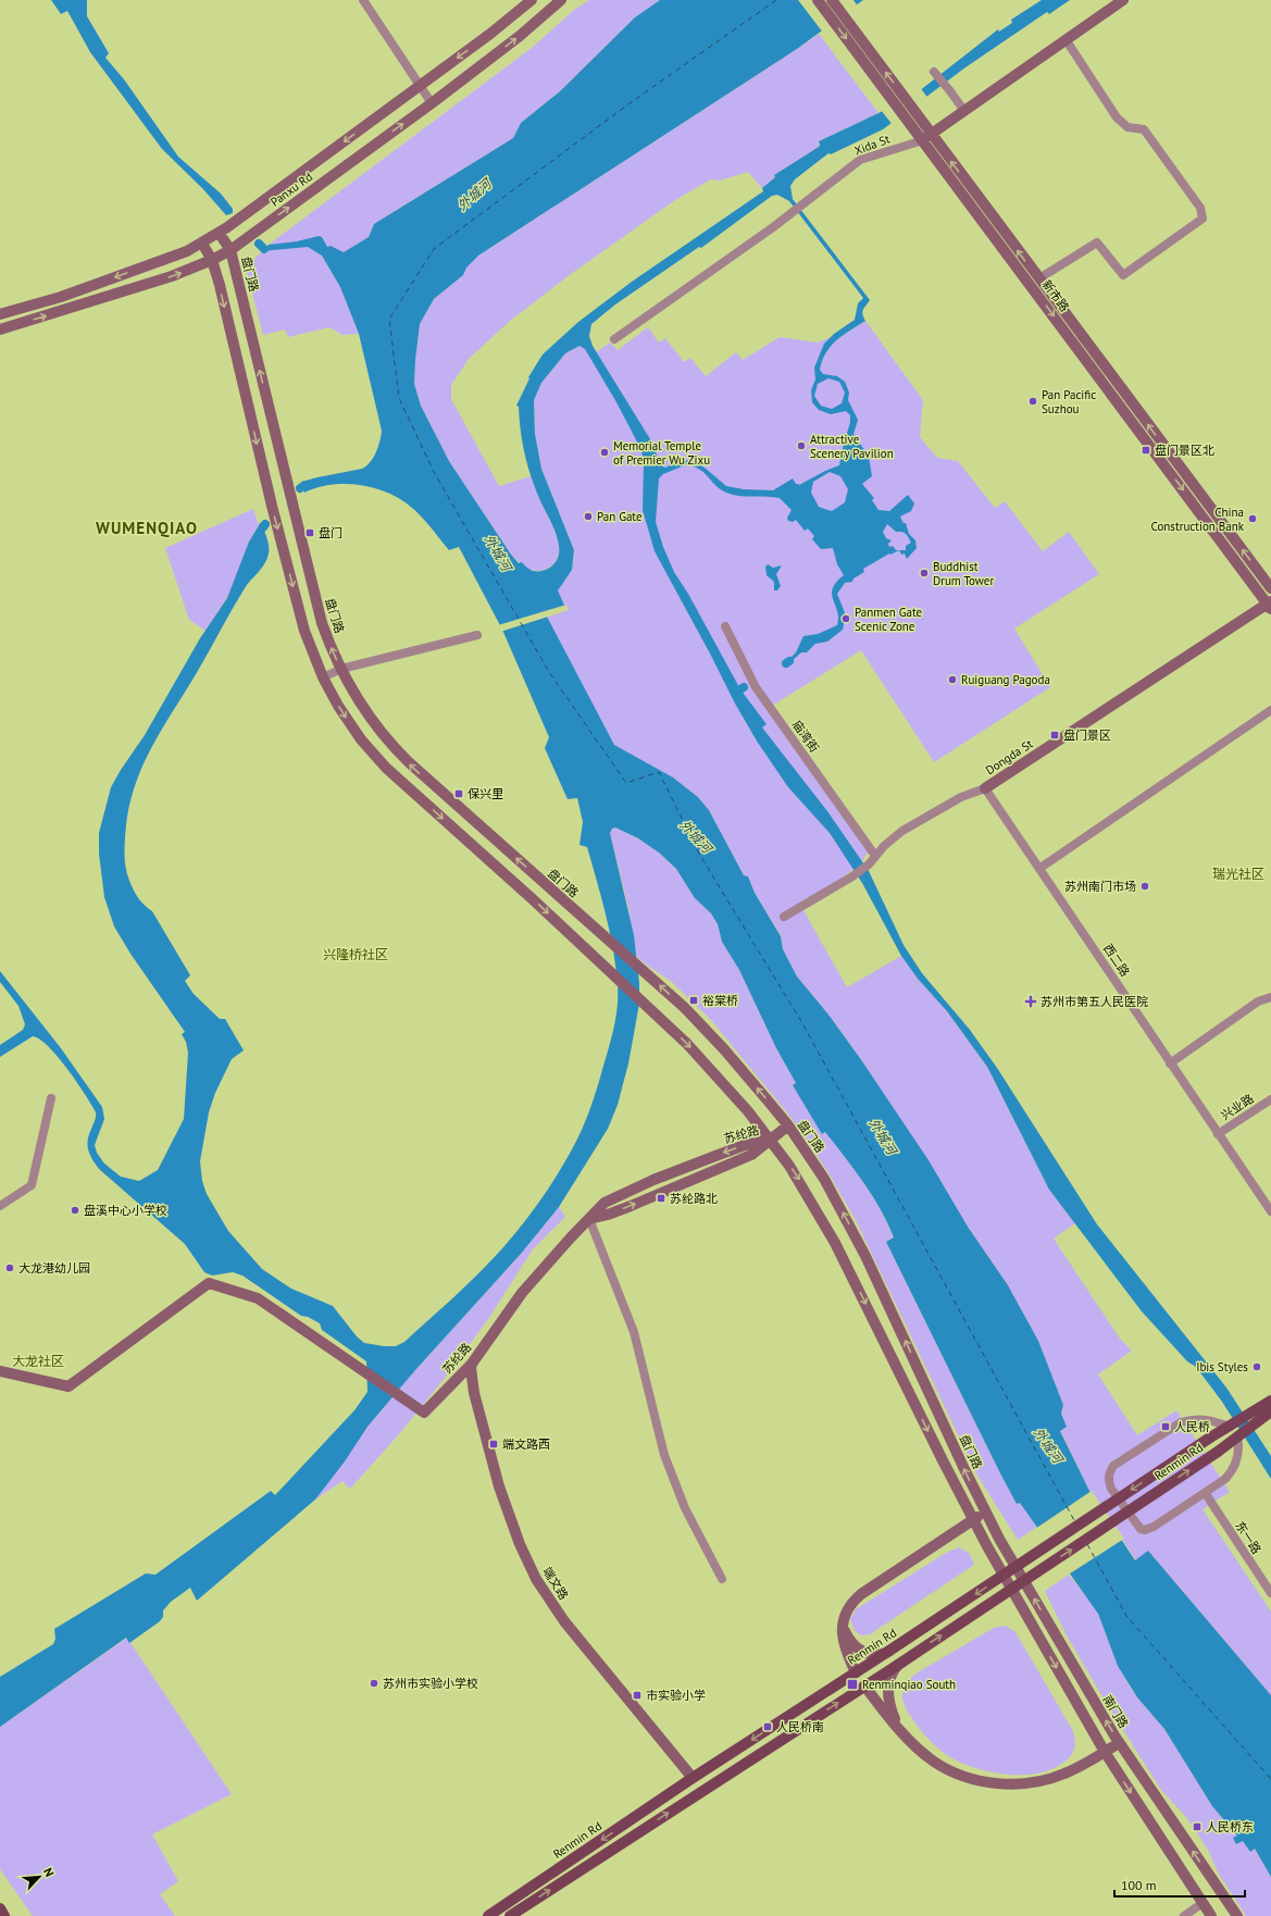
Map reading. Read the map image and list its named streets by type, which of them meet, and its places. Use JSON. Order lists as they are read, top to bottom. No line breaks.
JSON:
{"streets":{"main road":["Xida St","Panxu Rd","盘门路","新市路","Dongda St","苏纶路","Renmin Rd","端文路","南门路"],"street":["庙湾街","西二路","兴业路","东一路"]},"crossings":[["Xida St","新市路"],["Panxu Rd","盘门路"],["盘门路","南门路"],["新市路","Dongda St"],["庙湾街","Dongda St"],["Dongda St","西二路"],["西二路","兴业路"],["苏纶路","端文路"],["Renmin Rd","端文路"]],"districts":["WUMENQIAO","瑞光社区","兴隆桥社区","大龙社区"],"water":["外城河"],"places":{"other":["Pan Pacific Suzhou","Attractive Scenery Pavilion","Memorial Temple of Premier Wu Zixu","Pan Gate","China Construction Bank","Buddhist Drum Tower","Panmen Gate Scenic Zone","Ruiguang Pagoda","苏州南门市场","盘溪中心小学校","大龙港幼儿园","Ibis Styles","苏州市实验小学校"],"transit":["盘门景区北","盘门","盘门景区","保兴里","裕棠桥","苏纶路北","人民桥","端文路西","Renminqiao South","市实验小学","人民桥南","人民桥东"],"health":["苏州市第五人民医院"]},"scale_bar":"100 m","north":"top right"}
